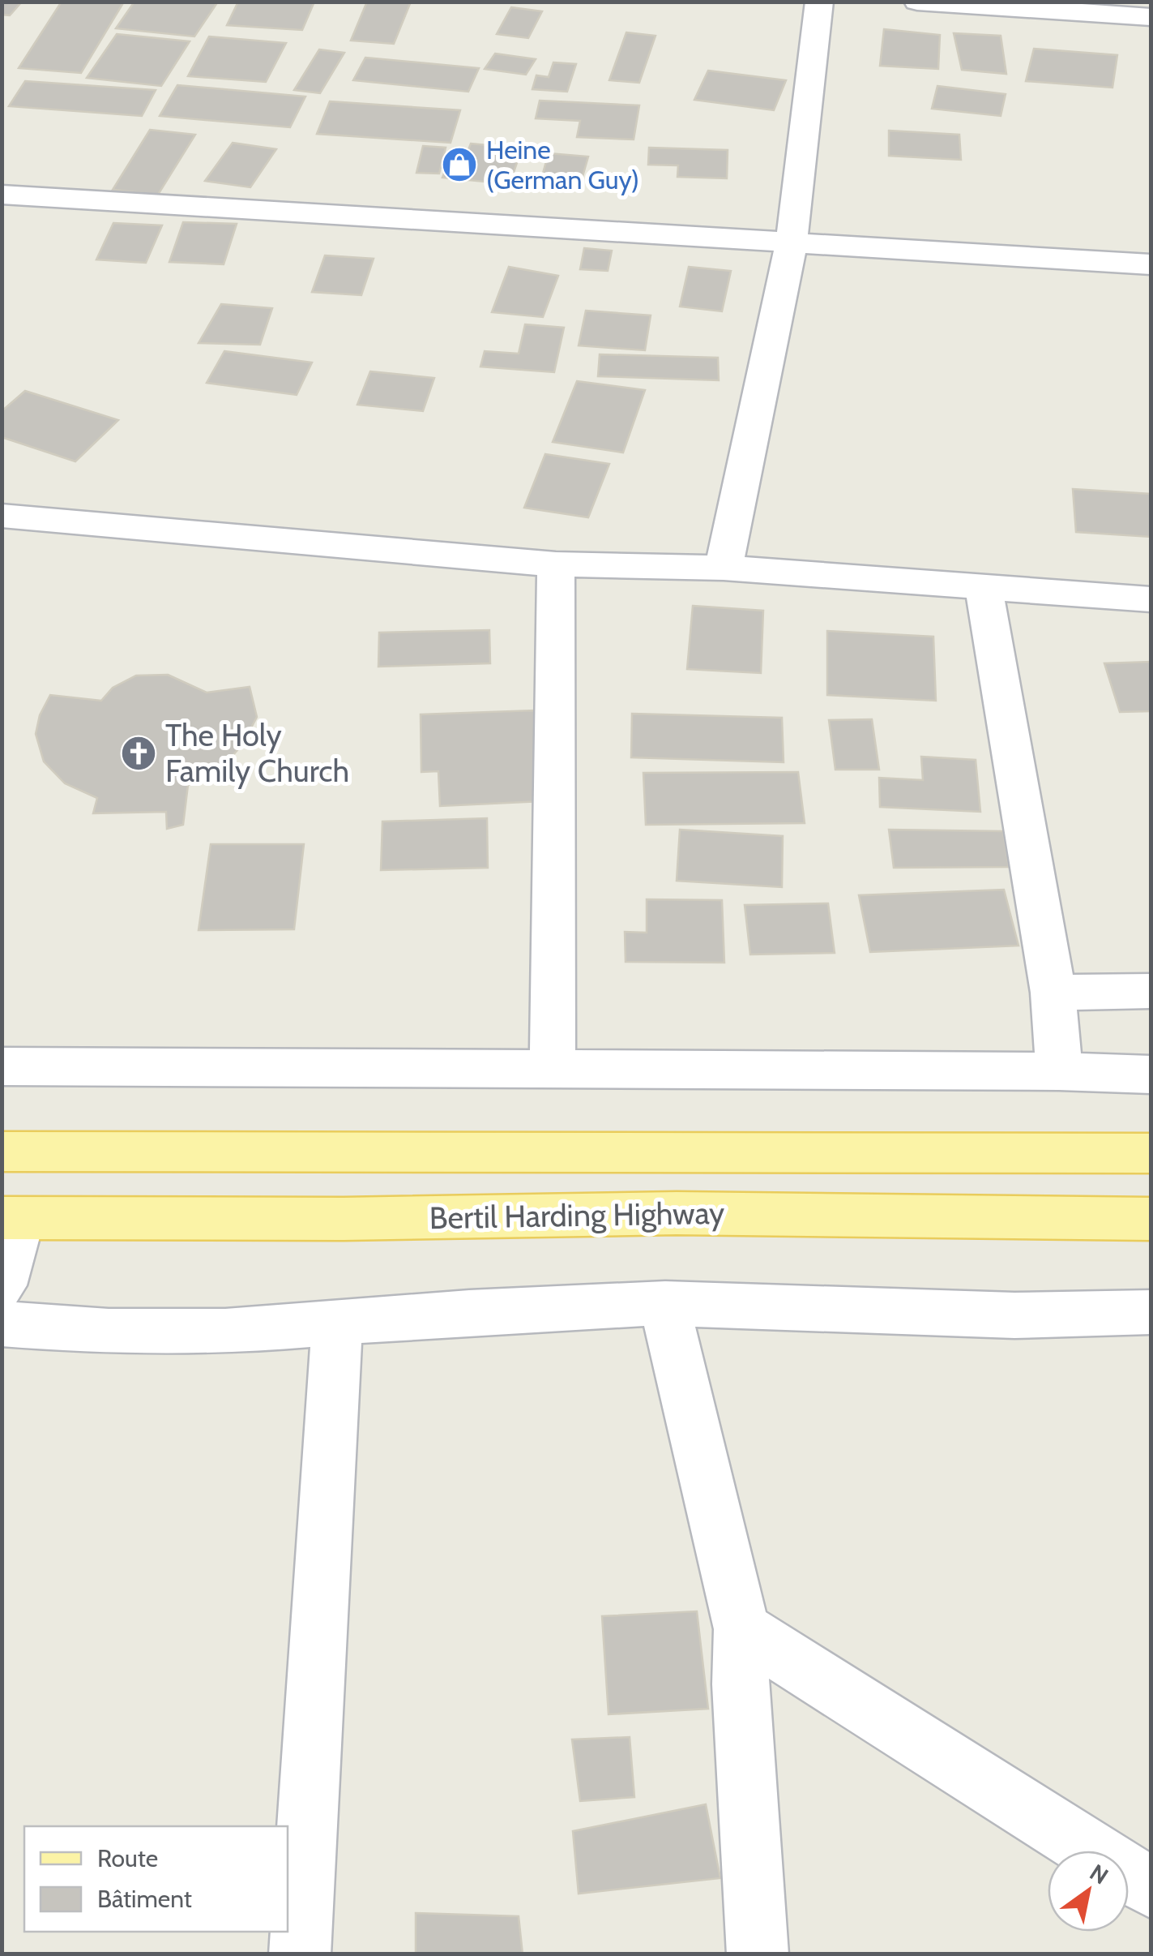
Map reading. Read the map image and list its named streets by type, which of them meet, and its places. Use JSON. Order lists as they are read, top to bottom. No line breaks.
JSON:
{"streets":{"main road":["Bertil Harding Highway"]},"places":{"shop":["Heine (German Guy)"],"church":["The Holy Family Church"]},"legend":["Route","Bâtiment"],"north":"top right"}
